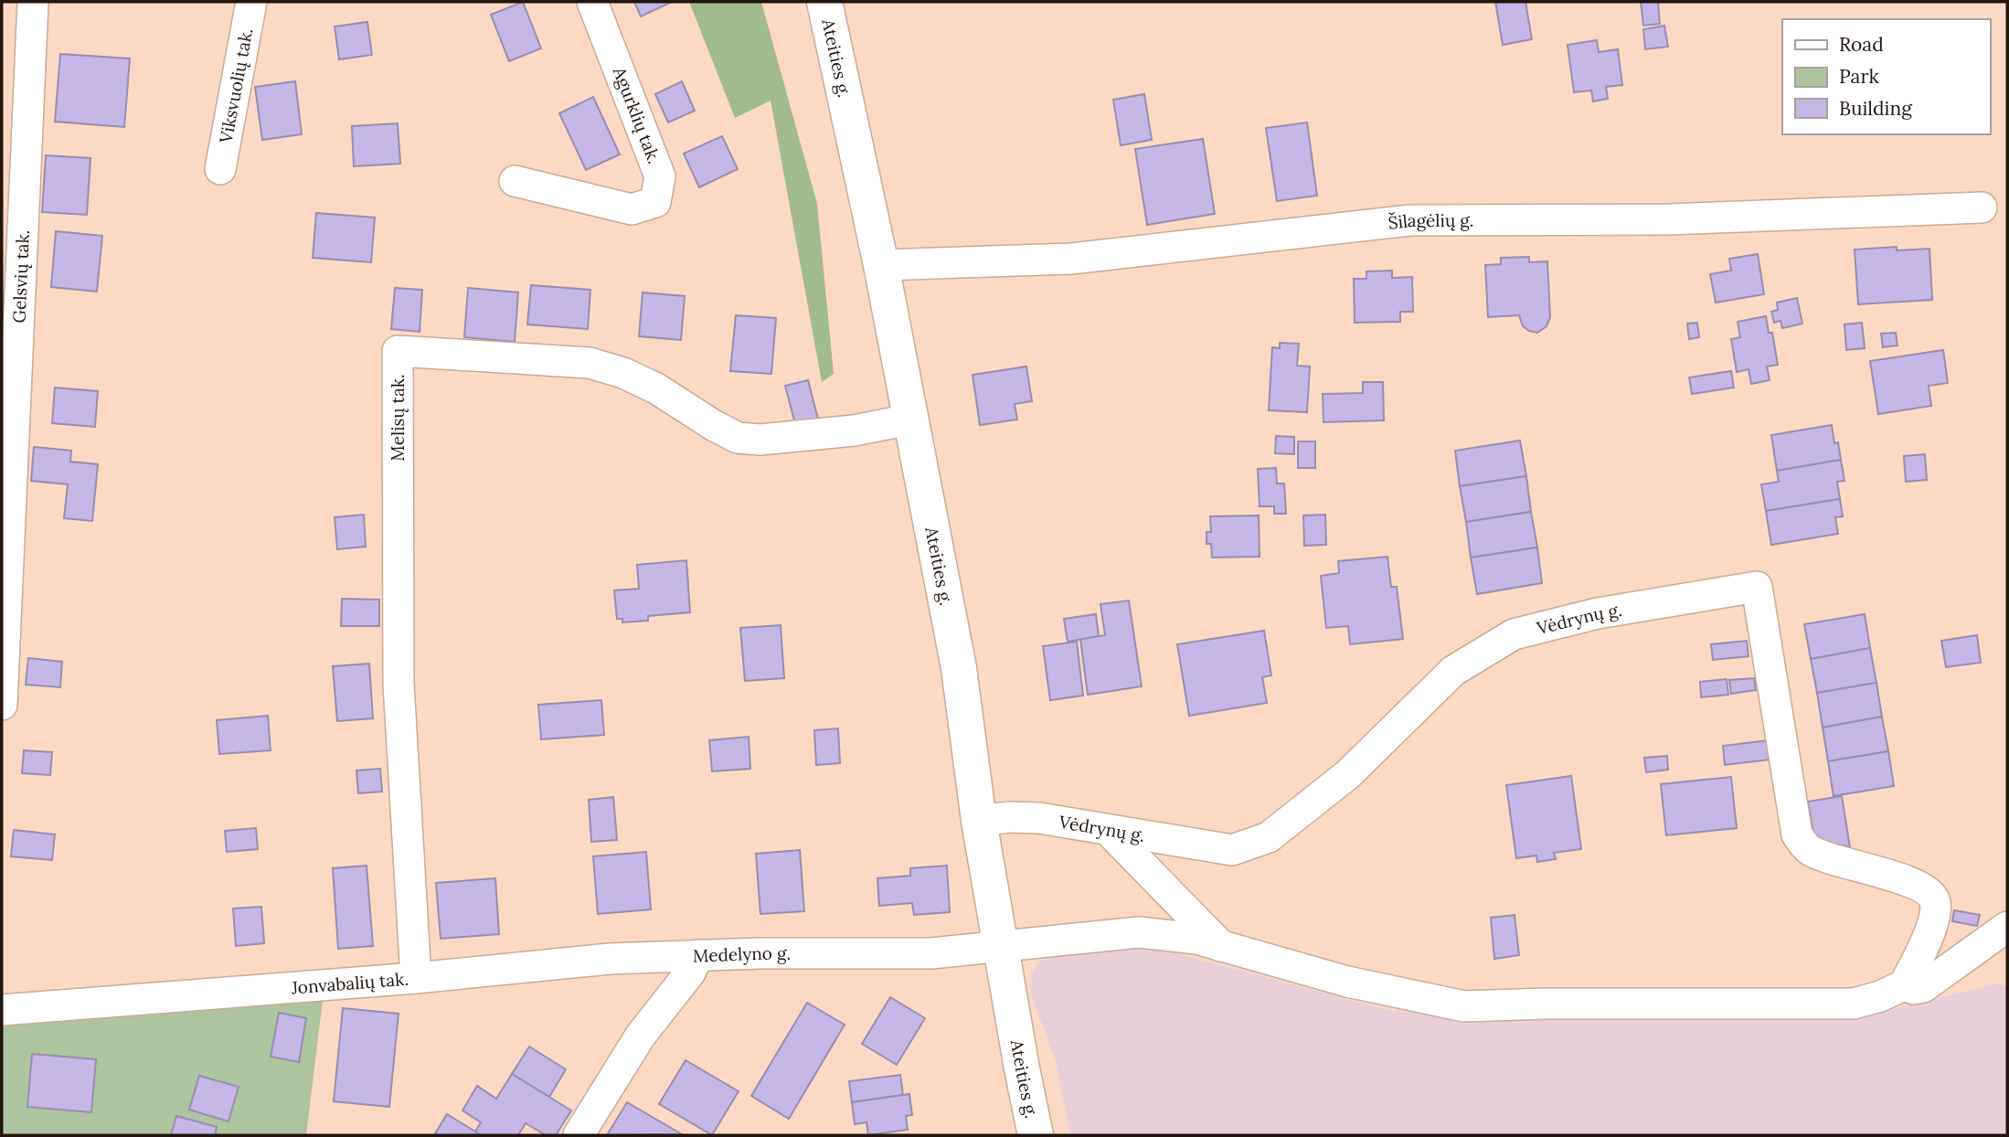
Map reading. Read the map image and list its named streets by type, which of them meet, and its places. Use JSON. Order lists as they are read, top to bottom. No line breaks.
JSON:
{"streets":{"street":["Ateities g.","Viksvuolių tak.","Agurklių tak.","Šilagėlių g.","Gelsvių tak.","Melisų tak.","Vėdrynų g.","Medelyno g.","Jonvabalių tak."]},"crossings":[["Ateities g.","Šilagėlių g."],["Ateities g.","Melisų tak."],["Ateities g.","Vėdrynų g."],["Ateities g.","Medelyno g."],["Melisų tak.","Jonvabalių tak."],["Vėdrynų g.","Medelyno g."],["Medelyno g.","Jonvabalių tak."]],"legend":["Road","Park","Building"]}
